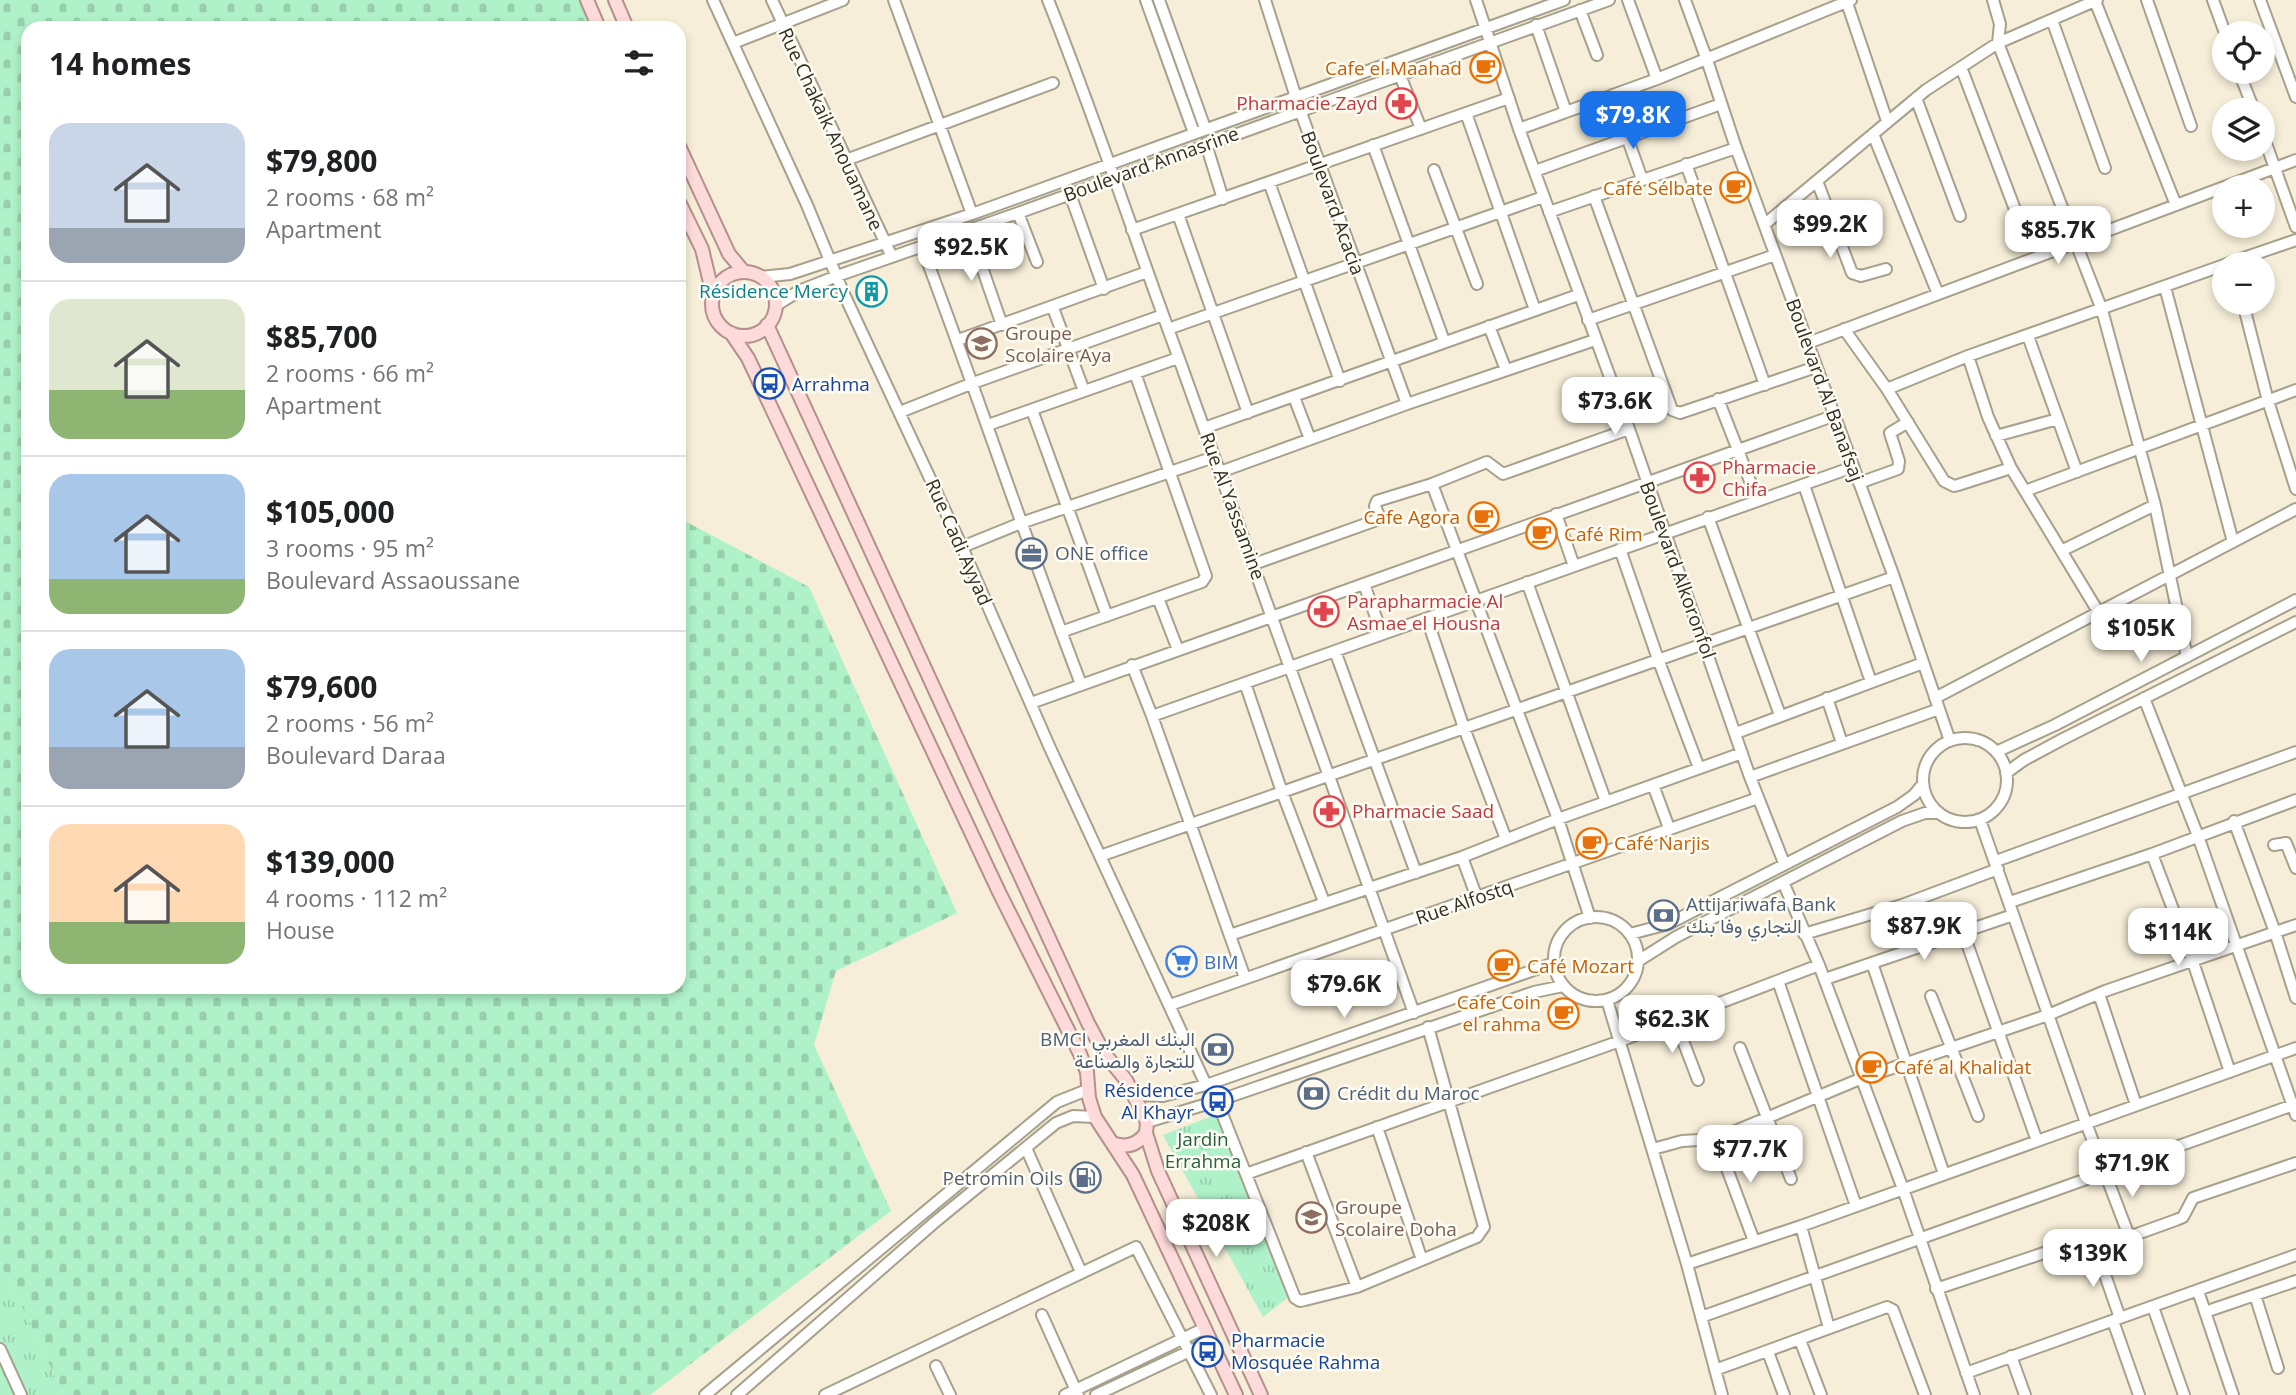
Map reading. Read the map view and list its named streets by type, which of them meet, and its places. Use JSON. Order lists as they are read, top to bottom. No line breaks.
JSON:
{"streets":{"street":["Rue Chakaik Anouamane","Boulevard Annasrine","Boulevard Acacia","Boulevard Al Banafsaj","Rue Al Yassamine","Rue Cadi Ayyad","Boulevard Alkoronfol","Rue Alfostq"]},"crossings":[["Rue Chakaik Anouamane","Boulevard Annasrine"],["Boulevard Annasrine","Boulevard Acacia"],["Boulevard Annasrine","Rue Al Yassamine"],["Boulevard Annasrine","Rue Cadi Ayyad"],["Boulevard Annasrine","Boulevard Alkoronfol"],["Rue Al Yassamine","Rue Alfostq"],["Rue Cadi Ayyad","Rue Alfostq"],["Boulevard Alkoronfol","Rue Alfostq"]],"parks":["Jardin Errahma"],"places":{"cafe":["Cafe el Maahad","Café Sélbate","Cafe Agora","Café Rim","Café Narjis","Café Mozart","Cafe Coin el rahma","Café al Khalidat"],"pharmacy":["Pharmacie Zayd","Pharmacie Chifa","Parapharmacie Al Asmae el Housna","Pharmacie Saad"],"building":["Résidence Mercy"],"school or university":["Groupe Scolaire Aya","Groupe Scolaire Doha"],"bus stop":["Arrahma","Résidence Al Khayr","Pharmacie Mosquée Rahma"],"office":["ONE office"],"bank":["Attijariwafa Bank التجاري وفا بنك","BMCI البنك المغربي للتجارة والصناعة","Crédit du Maroc"],"supermarket":["BIM"],"fuel station":["Petromin Oils"]},"page":{"map_buttons":["+","−"],"heading":"14 homes","price":["$79.8K","$99.2K","$85.7K","$92.5K","$73.6K","$105K","$87.9K","$114K","$79.6K","$62.3K","$77.7K","$71.9K","$208K","$139K"],"list":[{"name":"$79,800","note":"2 rooms · 68 m² · Apartment"},{"name":"$85,700","note":"2 rooms · 66 m² · Apartment"},{"name":"$105,000","note":"3 rooms · 95 m² · Boulevard Assaoussane"},{"name":"$79,600","note":"2 rooms · 56 m² · Boulevard Daraa"},{"name":"$139,000","note":"4 rooms · 112 m² · House"}]}}
